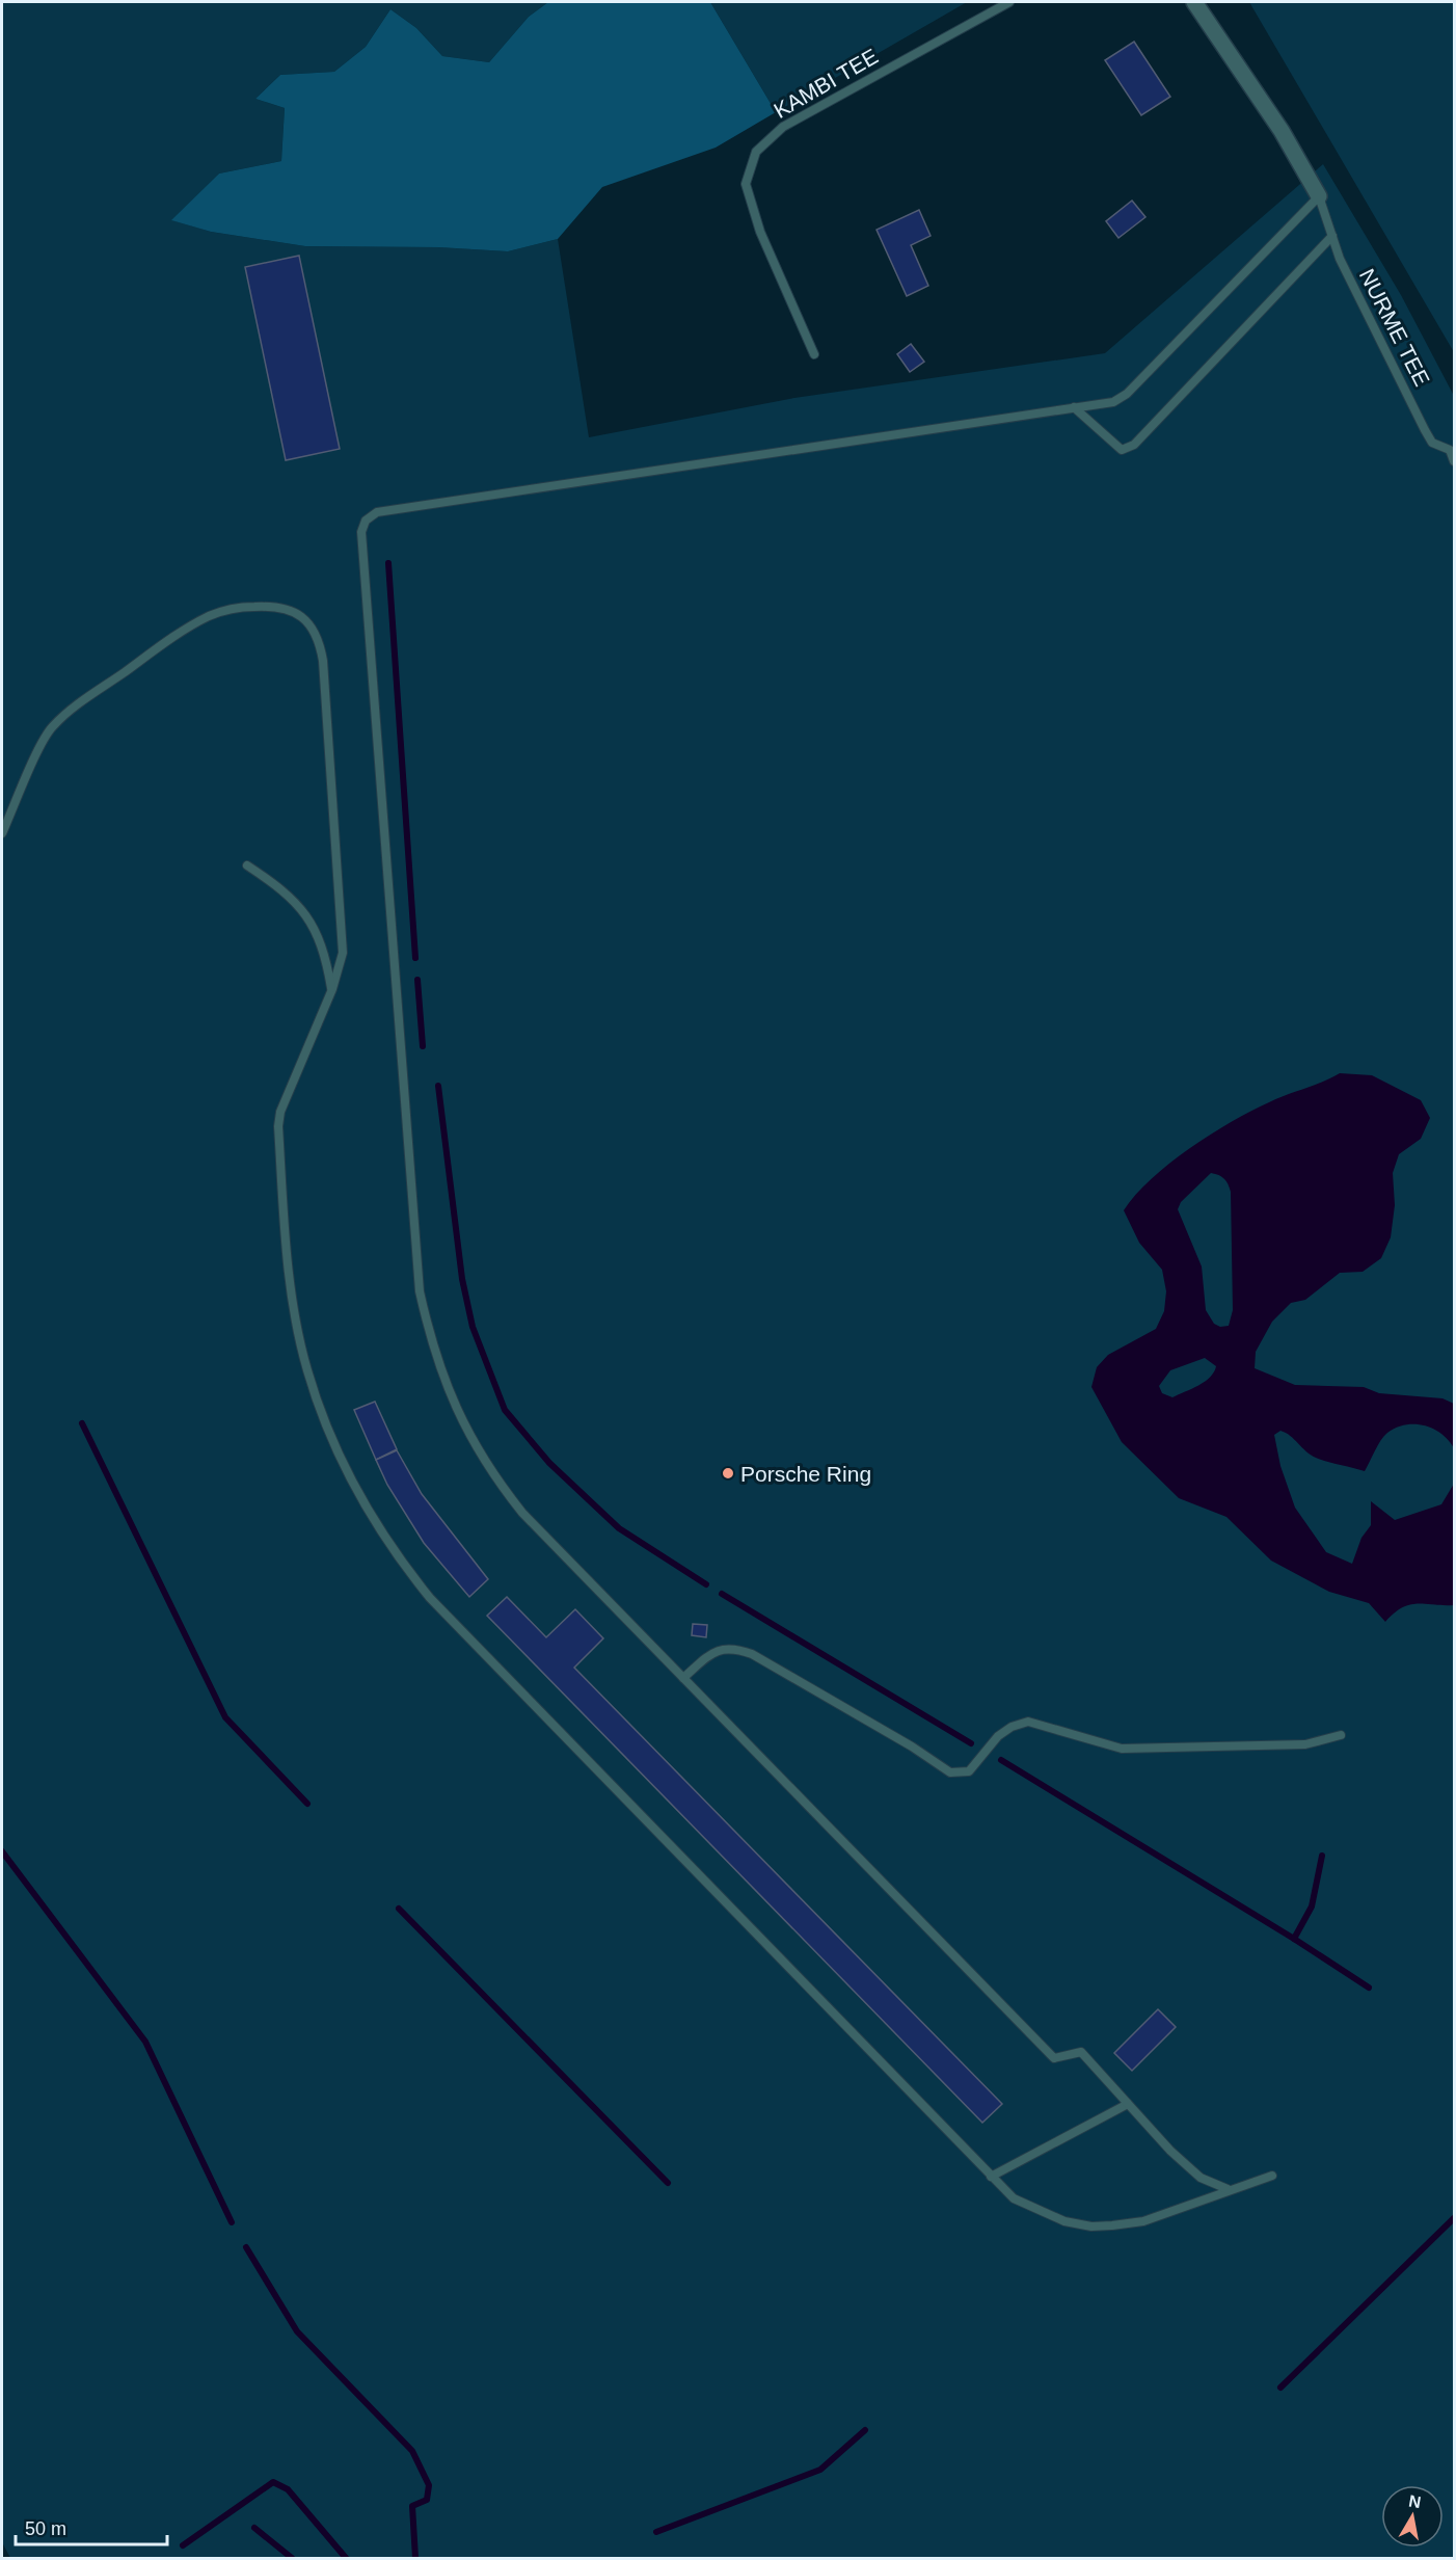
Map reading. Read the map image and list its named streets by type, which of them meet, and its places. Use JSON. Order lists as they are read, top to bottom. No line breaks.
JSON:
{"streets":{"lane":["KAMBI TEE","NURME TEE"]},"places":["Porsche Ring"],"scale_bar":"50 m","north":"top"}
